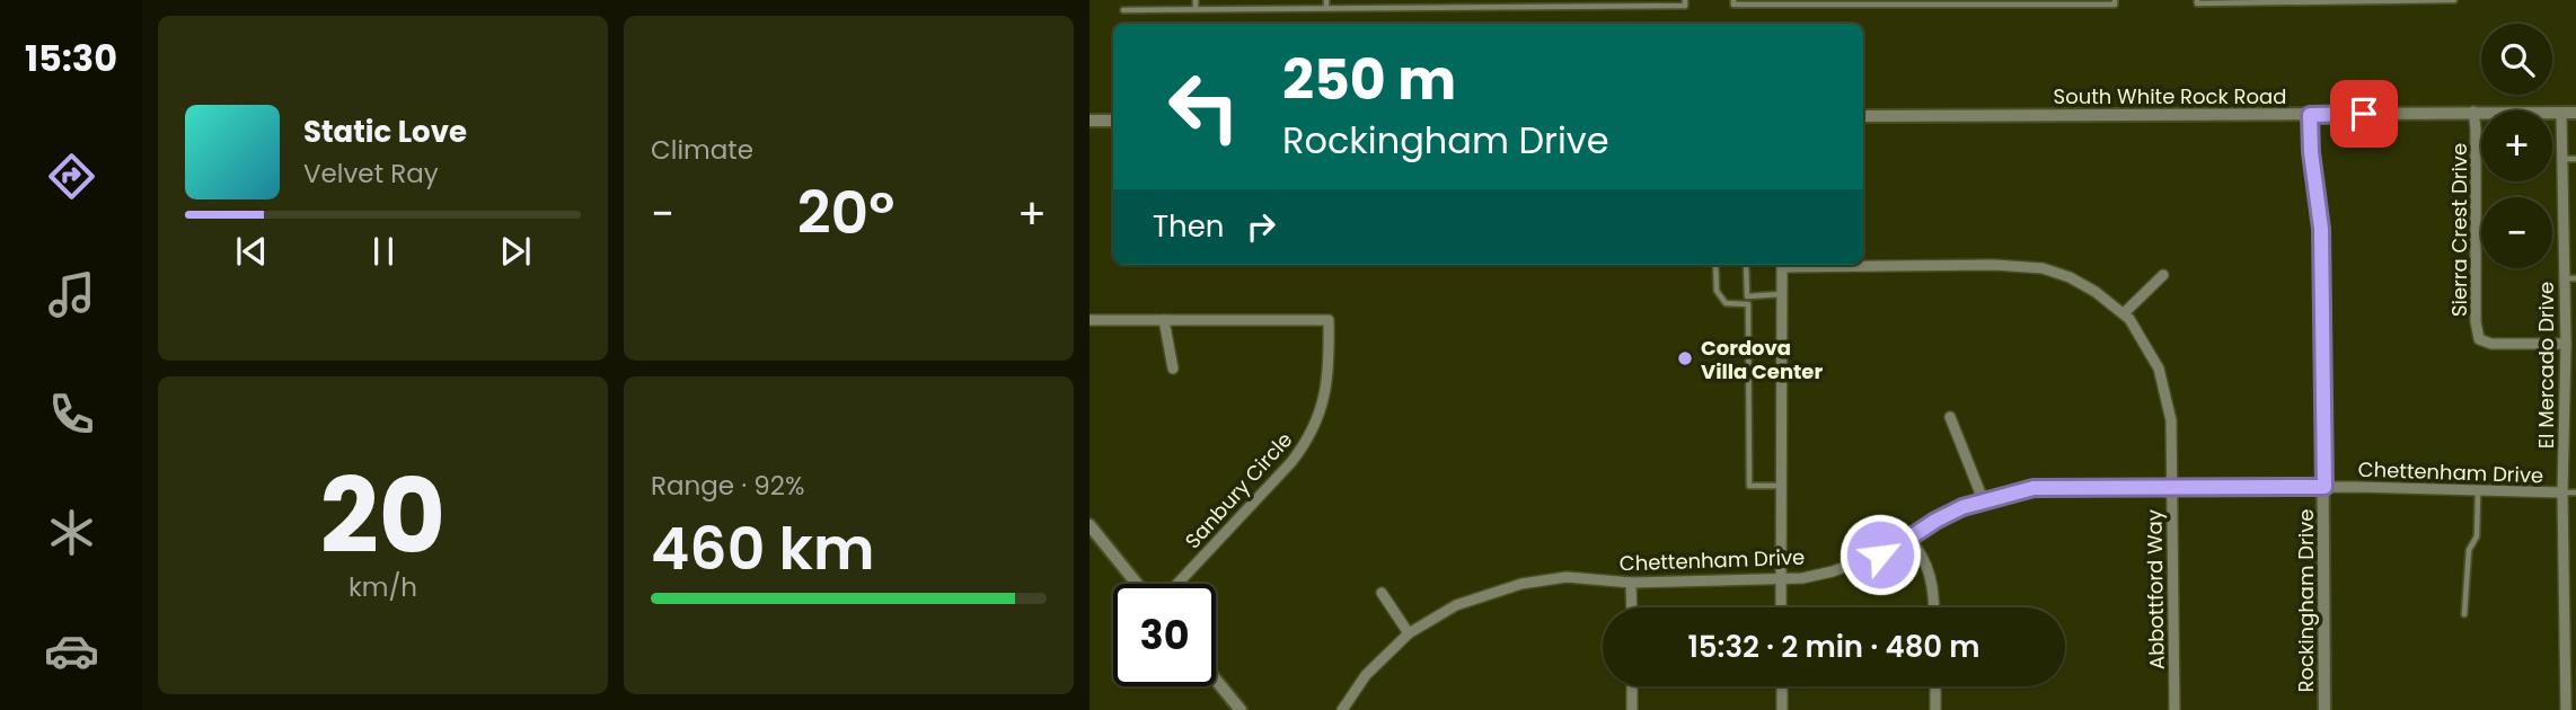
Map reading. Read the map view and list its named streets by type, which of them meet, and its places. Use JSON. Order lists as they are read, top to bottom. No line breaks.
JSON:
{"streets":{"street":["South White Rock Road","Sierra Crest Drive","El Mercado Drive","Chettenham Drive","Sanbury Circle","Abbottford Way","Rockingham Drive"]},"crossings":[["South White Rock Road","Sierra Crest Drive"],["South White Rock Road","El Mercado Drive"],["South White Rock Road","Rockingham Drive"],["Sierra Crest Drive","El Mercado Drive"],["El Mercado Drive","Chettenham Drive"],["Chettenham Drive","Abbottford Way"],["Chettenham Drive","Rockingham Drive"]],"places":["Cordova Villa Center"],"page":{"tabs":"15:30","tile":["Climate",["20","km/h"],["Range · 92%","460 km"]],"map_buttons":["+","−"],"turn":["250 m","Rockingham Drive"],"song":["Static Love","Velvet Ray"],"heat":["−","20°","+"],"then":"Then","limit":"30","trip":"15:32 · 2 min · 480 m"}}
